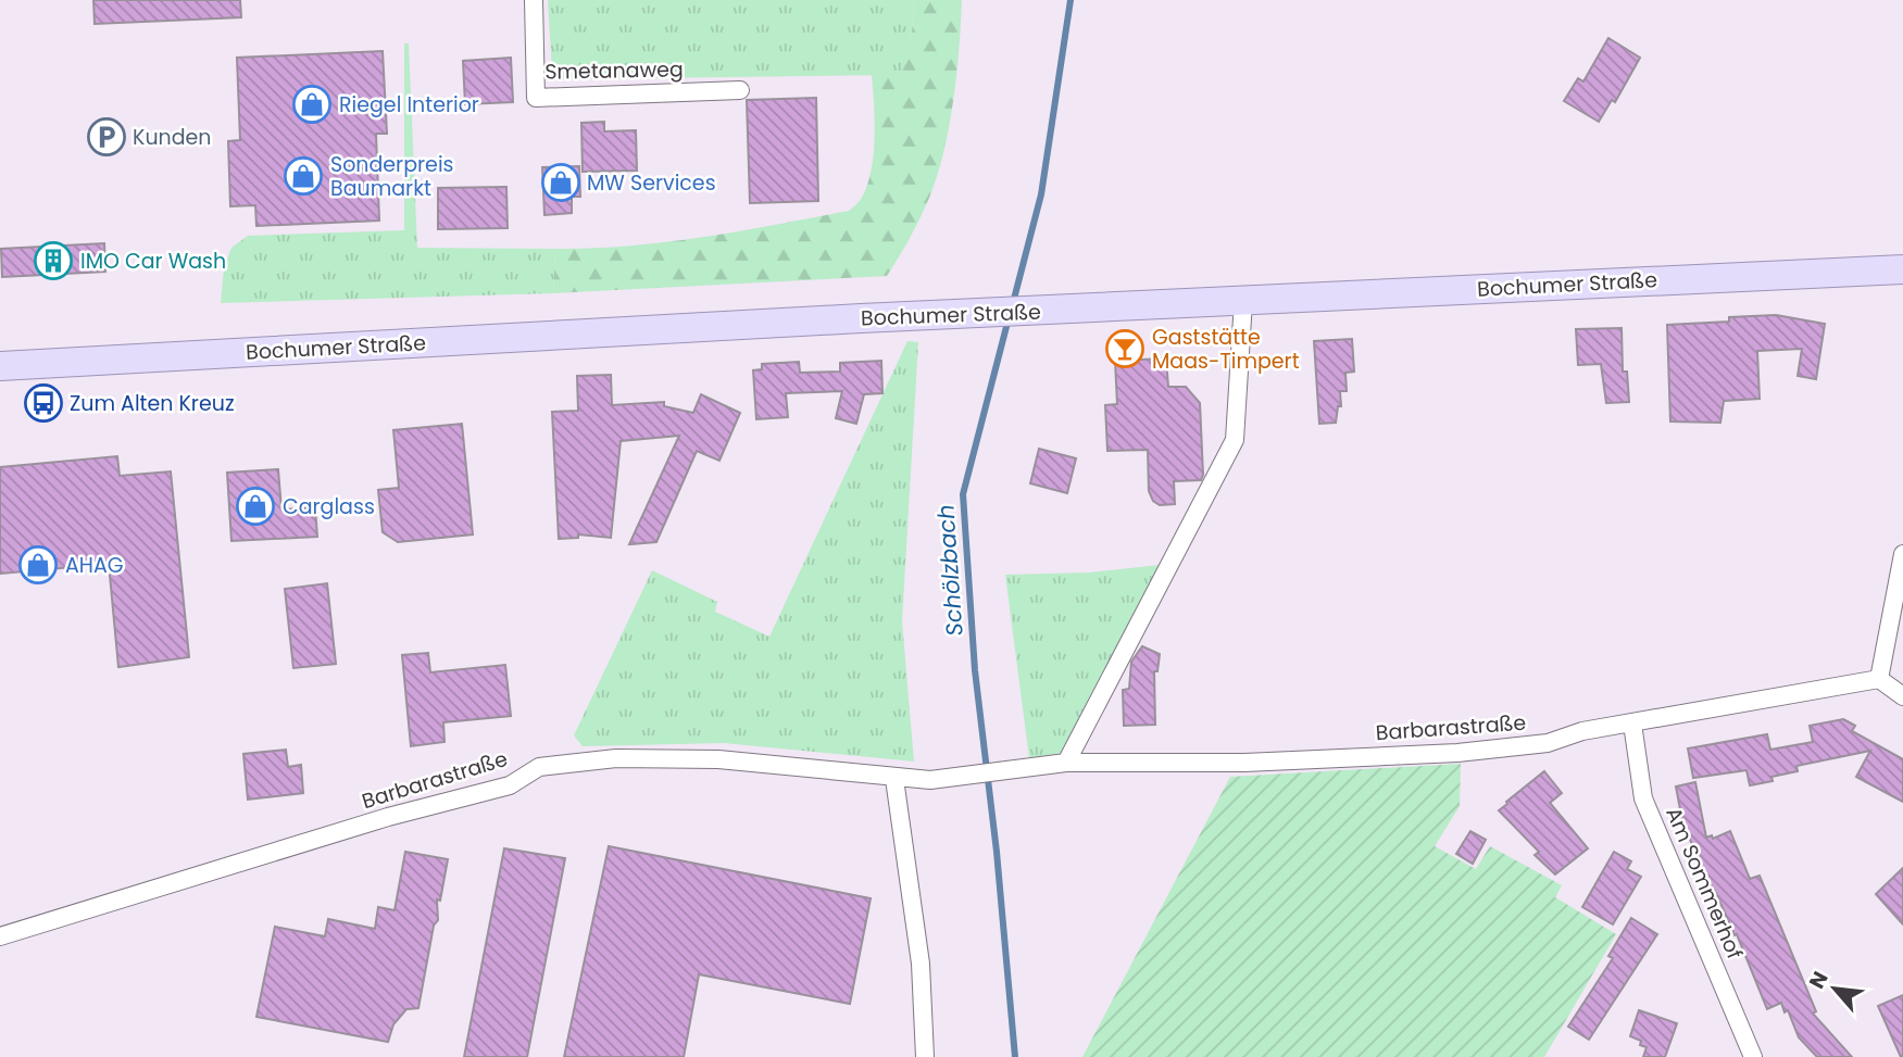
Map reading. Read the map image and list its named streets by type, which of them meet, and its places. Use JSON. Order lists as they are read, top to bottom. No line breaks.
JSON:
{"streets":{"main road":["Bochumer Straße"],"street":["Smetanaweg","Barbarastraße","Am Sommerhof"]},"crossings":[["Barbarastraße","Am Sommerhof"]],"water":["Schölzbach"],"places":{"shop":["Riegel Interior","Sonderpreis Baumarkt","MW Services","Carglass","AHAG"],"parking":["Kunden"],"building":["IMO Car Wash"],"bar":["Gaststätte Maas-Timpert"],"bus stop":["Zum Alten Kreuz"]},"north":"top left"}
